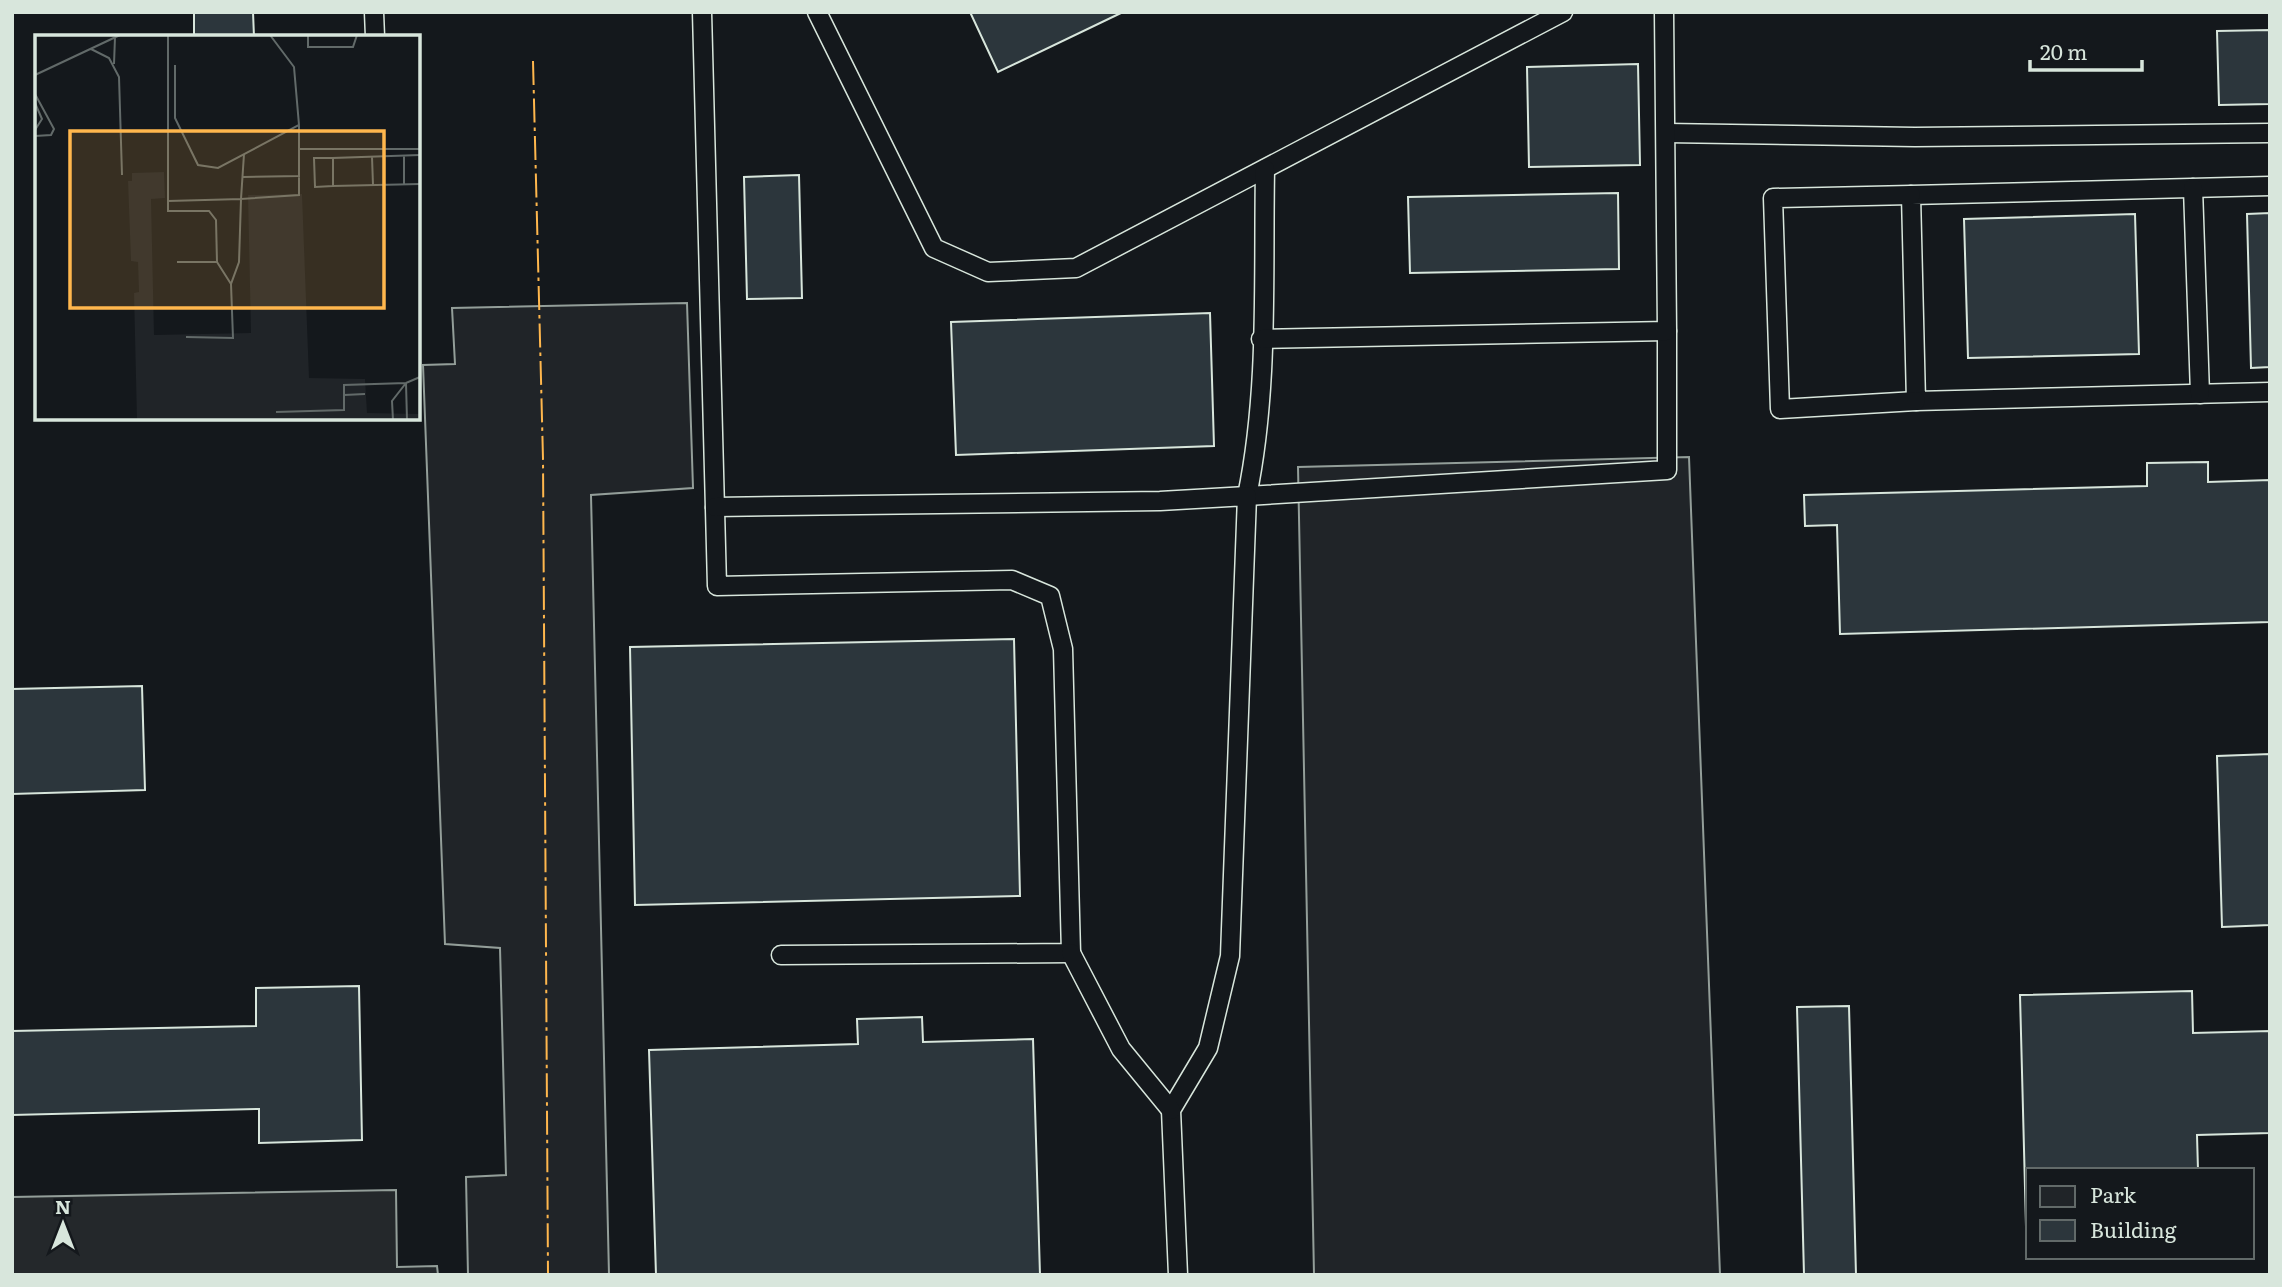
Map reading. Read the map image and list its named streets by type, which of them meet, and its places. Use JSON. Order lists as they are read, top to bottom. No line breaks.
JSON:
{"legend":["Park","Building"],"scale_bar":"20 m","north":"top"}
